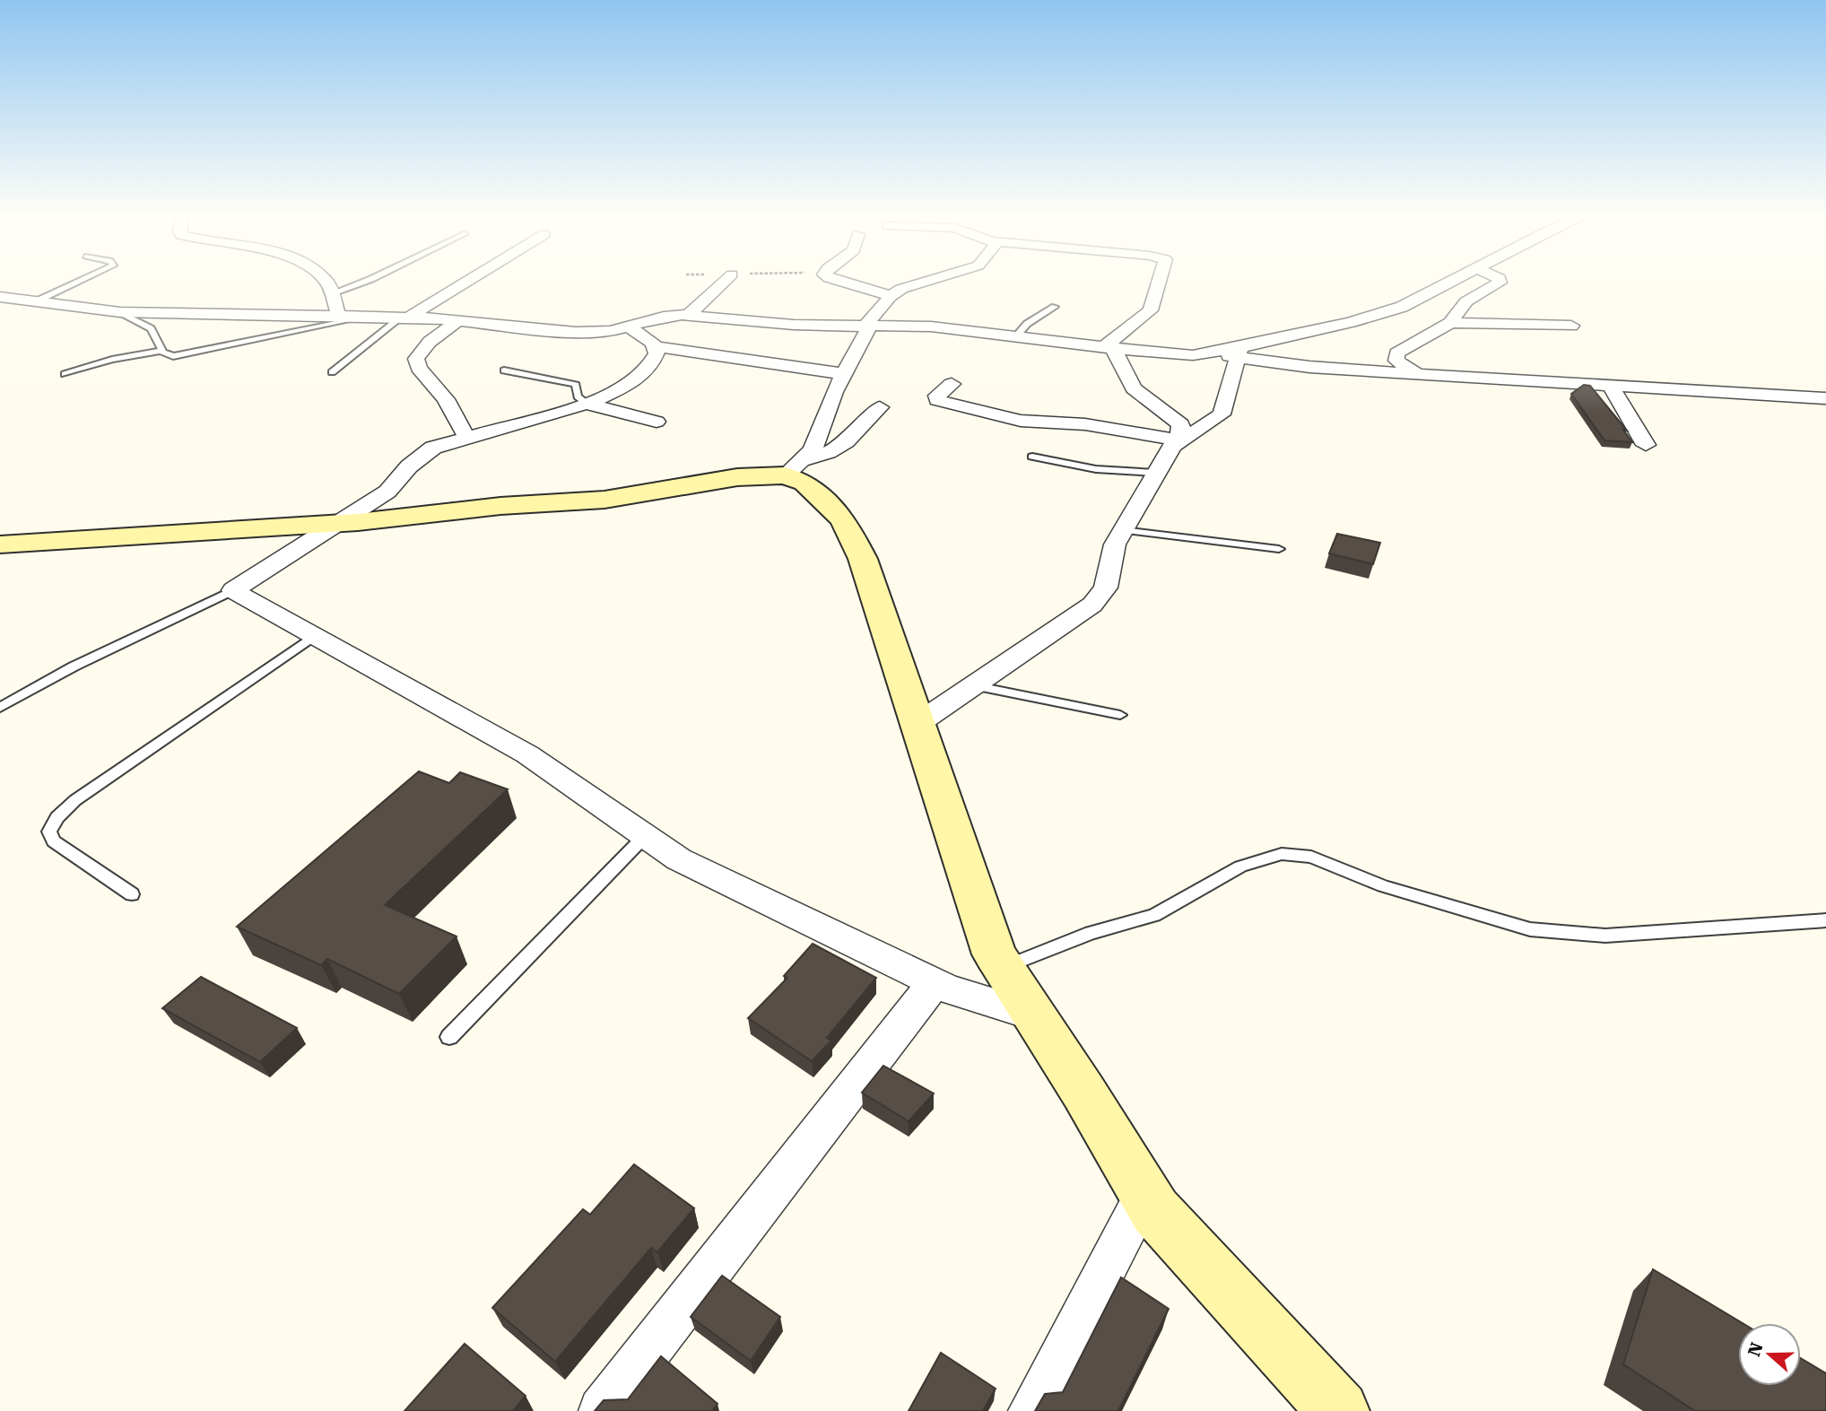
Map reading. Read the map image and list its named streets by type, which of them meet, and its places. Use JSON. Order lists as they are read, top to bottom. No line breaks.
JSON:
{"north":"left"}
